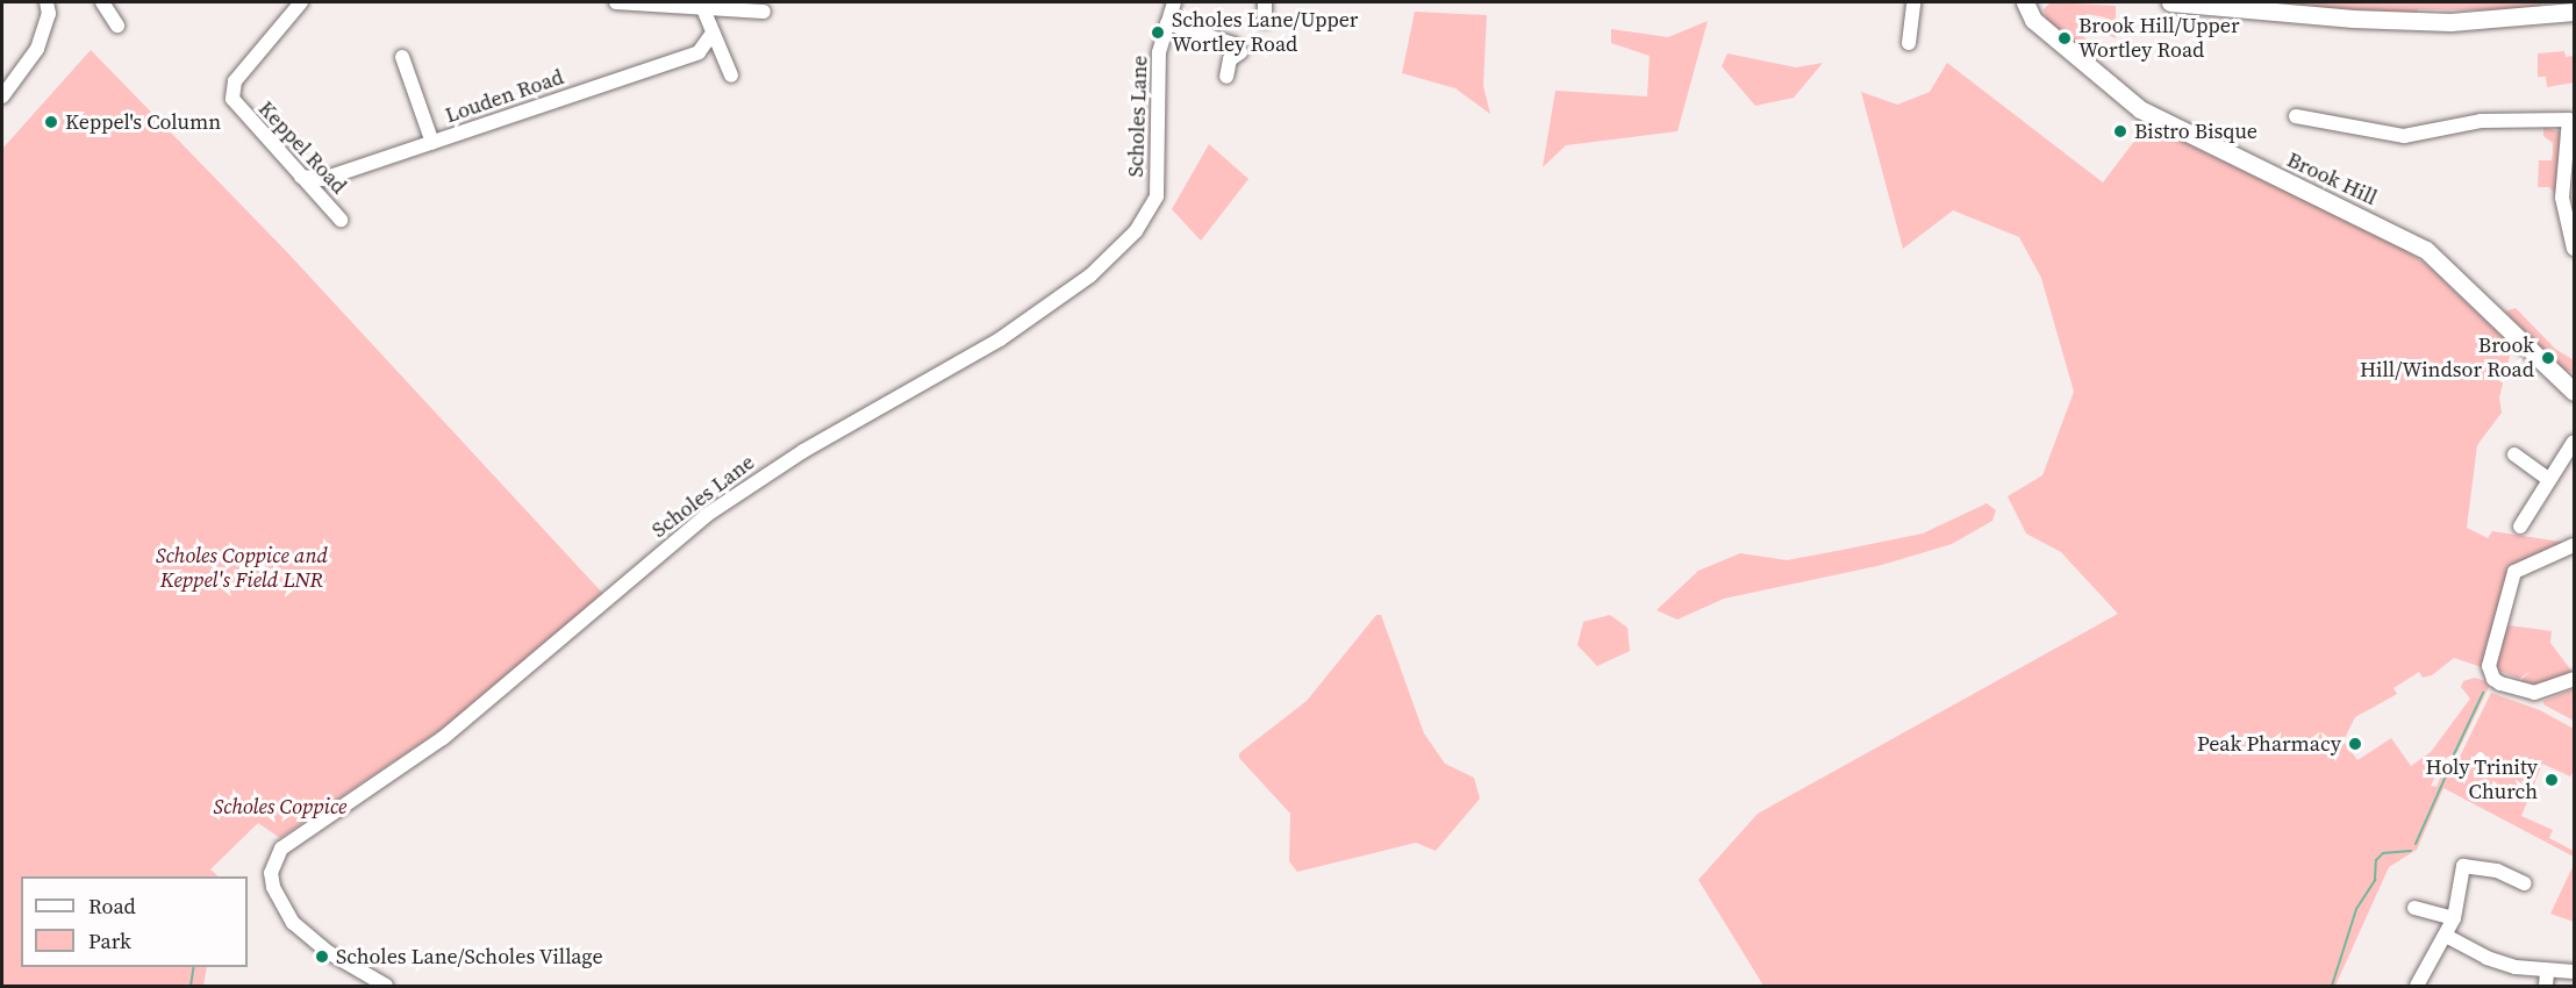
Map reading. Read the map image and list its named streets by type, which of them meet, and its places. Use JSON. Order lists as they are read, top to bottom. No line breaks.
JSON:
{"streets":{"main road":["Brook Hill"],"street":["Louden Road","Scholes Lane","Keppel Road"]},"crossings":[["Louden Road","Keppel Road"]],"parks":["Scholes Coppice and Keppel's Field LNR","Scholes Coppice"],"places":["Scholes Lane/Upper Wortley Road","Brook Hill/Upper Wortley Road","Keppel's Column","Bistro Bisque","Brook Hill/Windsor Road","Peak Pharmacy","Holy Trinity Church","Scholes Lane/Scholes Village"],"legend":["Road","Park"]}
